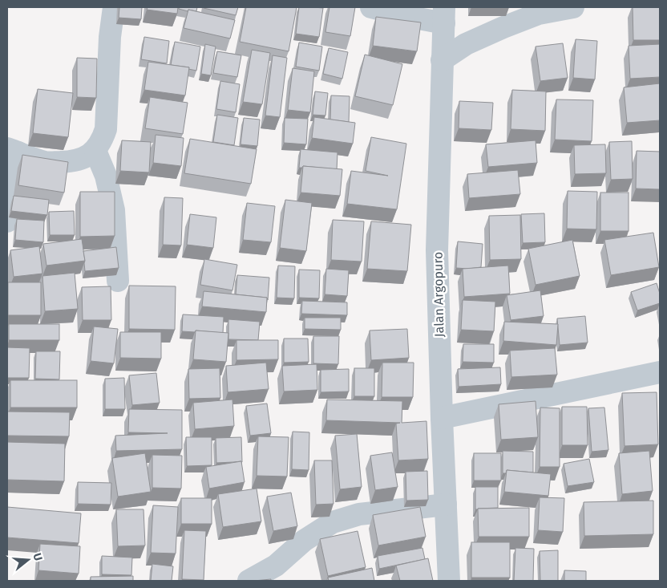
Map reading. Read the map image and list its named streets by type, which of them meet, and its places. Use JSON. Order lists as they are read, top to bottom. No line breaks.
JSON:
{"streets":{"street":["Jalan Argopuro"]},"north":"right"}
